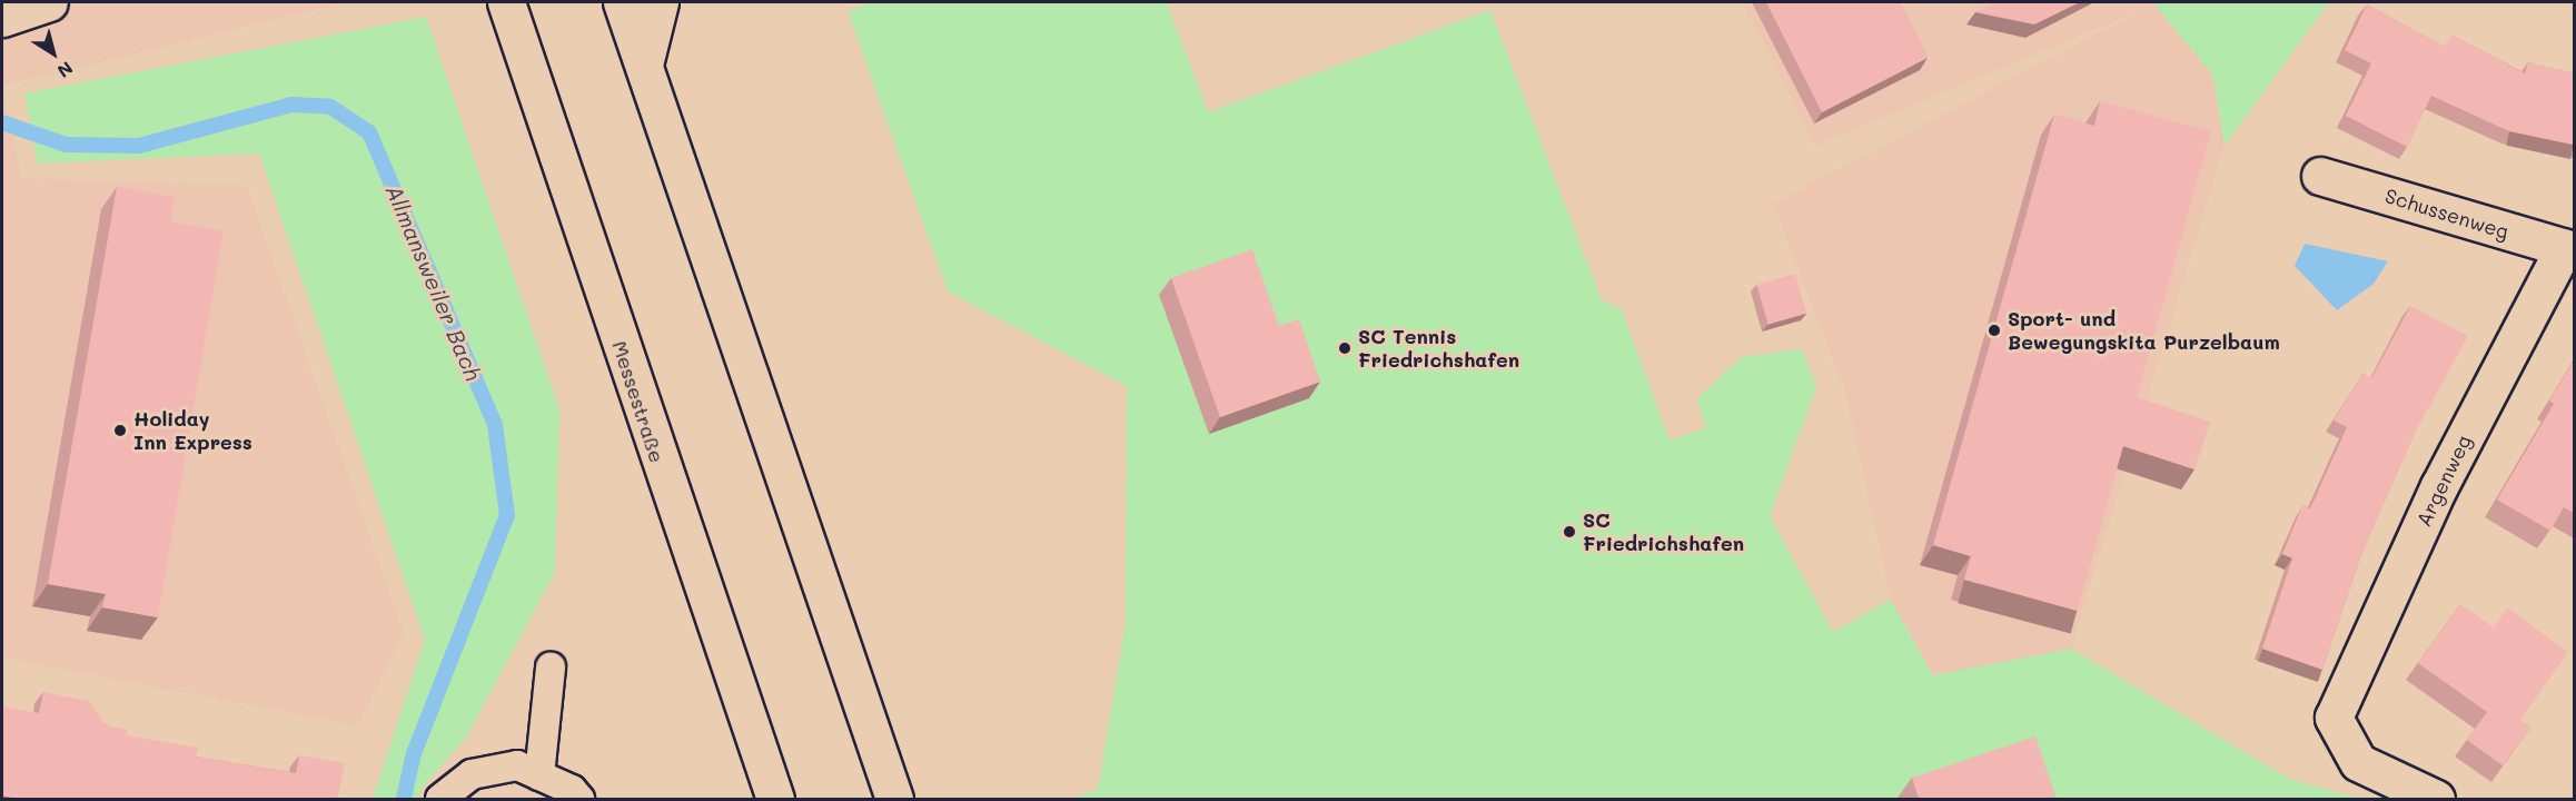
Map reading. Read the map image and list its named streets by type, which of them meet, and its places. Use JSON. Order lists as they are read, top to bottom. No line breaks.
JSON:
{"streets":{"street":["Schussenweg","Messestraße","Argenweg"]},"crossings":[["Schussenweg","Argenweg"]],"water":["Allmansweiler Bach"],"places":["Sport- und Bewegungskita Purzelbaum","SC Tennis Friedrichshafen","Holiday Inn Express","SC Friedrichshafen"],"north":"bottom right"}
